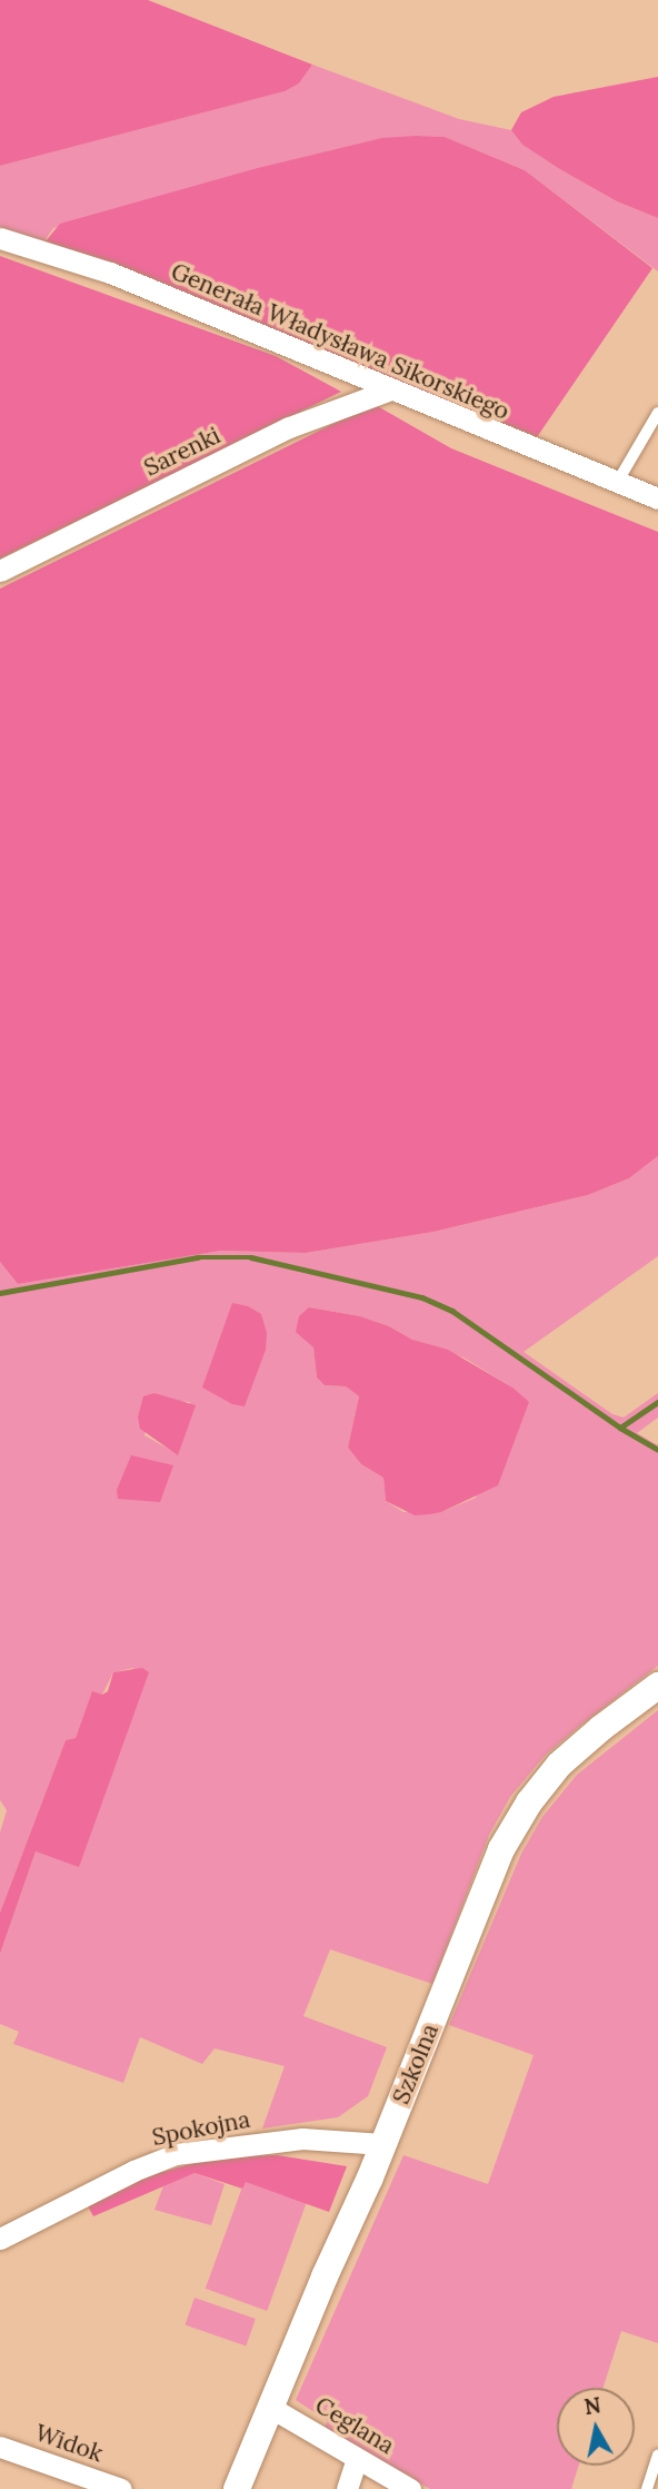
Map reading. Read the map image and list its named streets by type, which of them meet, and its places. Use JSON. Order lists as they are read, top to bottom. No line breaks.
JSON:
{"streets":{"street":["Generała Władysława Sikorskiego","Sarenki","Szkolna","Spokojna","Ceglana","Widok"]},"crossings":[["Generała Władysława Sikorskiego","Sarenki"],["Szkolna","Spokojna"],["Szkolna","Ceglana"]],"north":"top"}
